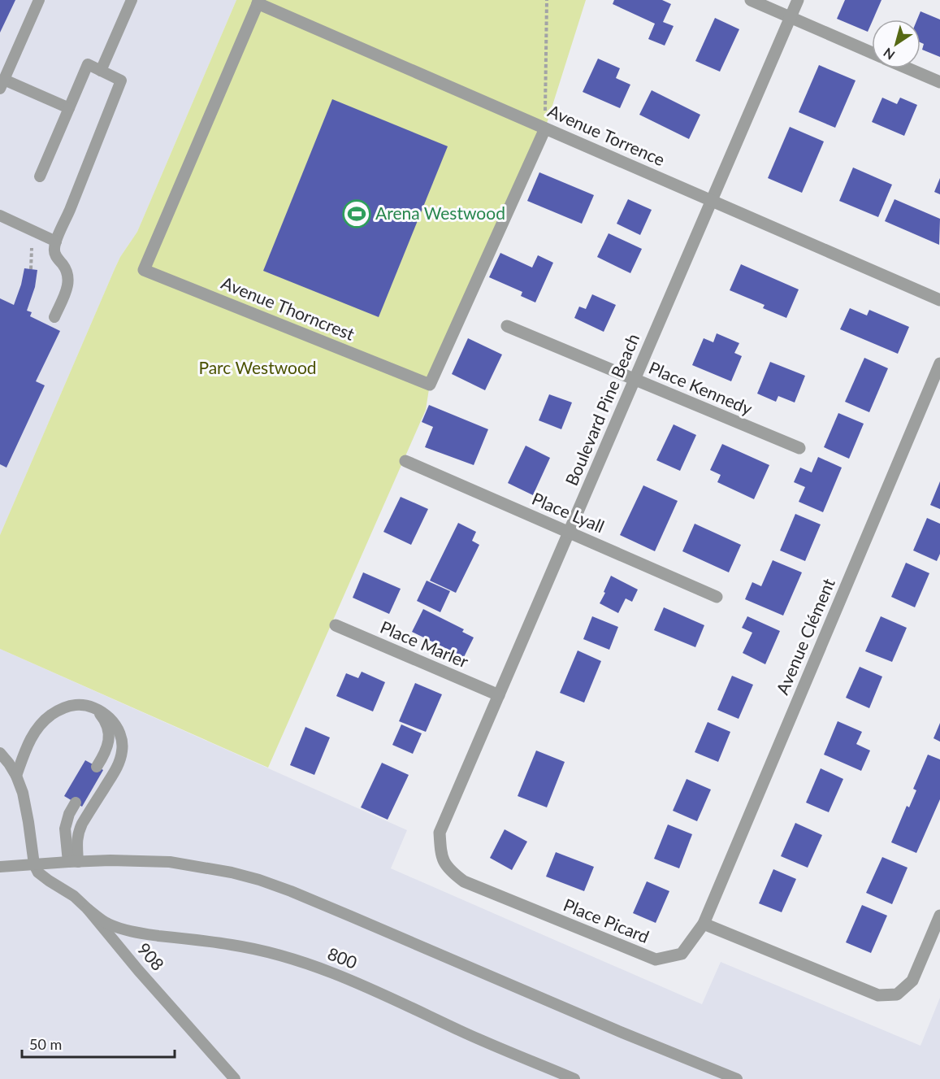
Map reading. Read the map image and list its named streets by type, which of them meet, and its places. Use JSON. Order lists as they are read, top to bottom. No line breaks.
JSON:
{"streets":{"street":["Avenue Torrence","Avenue Thorncrest","Place Kennedy","Boulevard Pine Beach","Place Lyall","Avenue Clément","Place Marler","Place Picard"],"lane":["908","800"]},"crossings":[["Avenue Torrence","Avenue Thorncrest"],["Avenue Torrence","Boulevard Pine Beach"],["Place Kennedy","Boulevard Pine Beach"],["Boulevard Pine Beach","Place Lyall"],["Boulevard Pine Beach","Place Marler"],["Boulevard Pine Beach","Place Picard"],["Avenue Clément","Place Picard"],["908","800"]],"parks":["Parc Westwood"],"places":{"sports":["Arena Westwood"]},"scale_bar":"50 m","north":"bottom left"}
